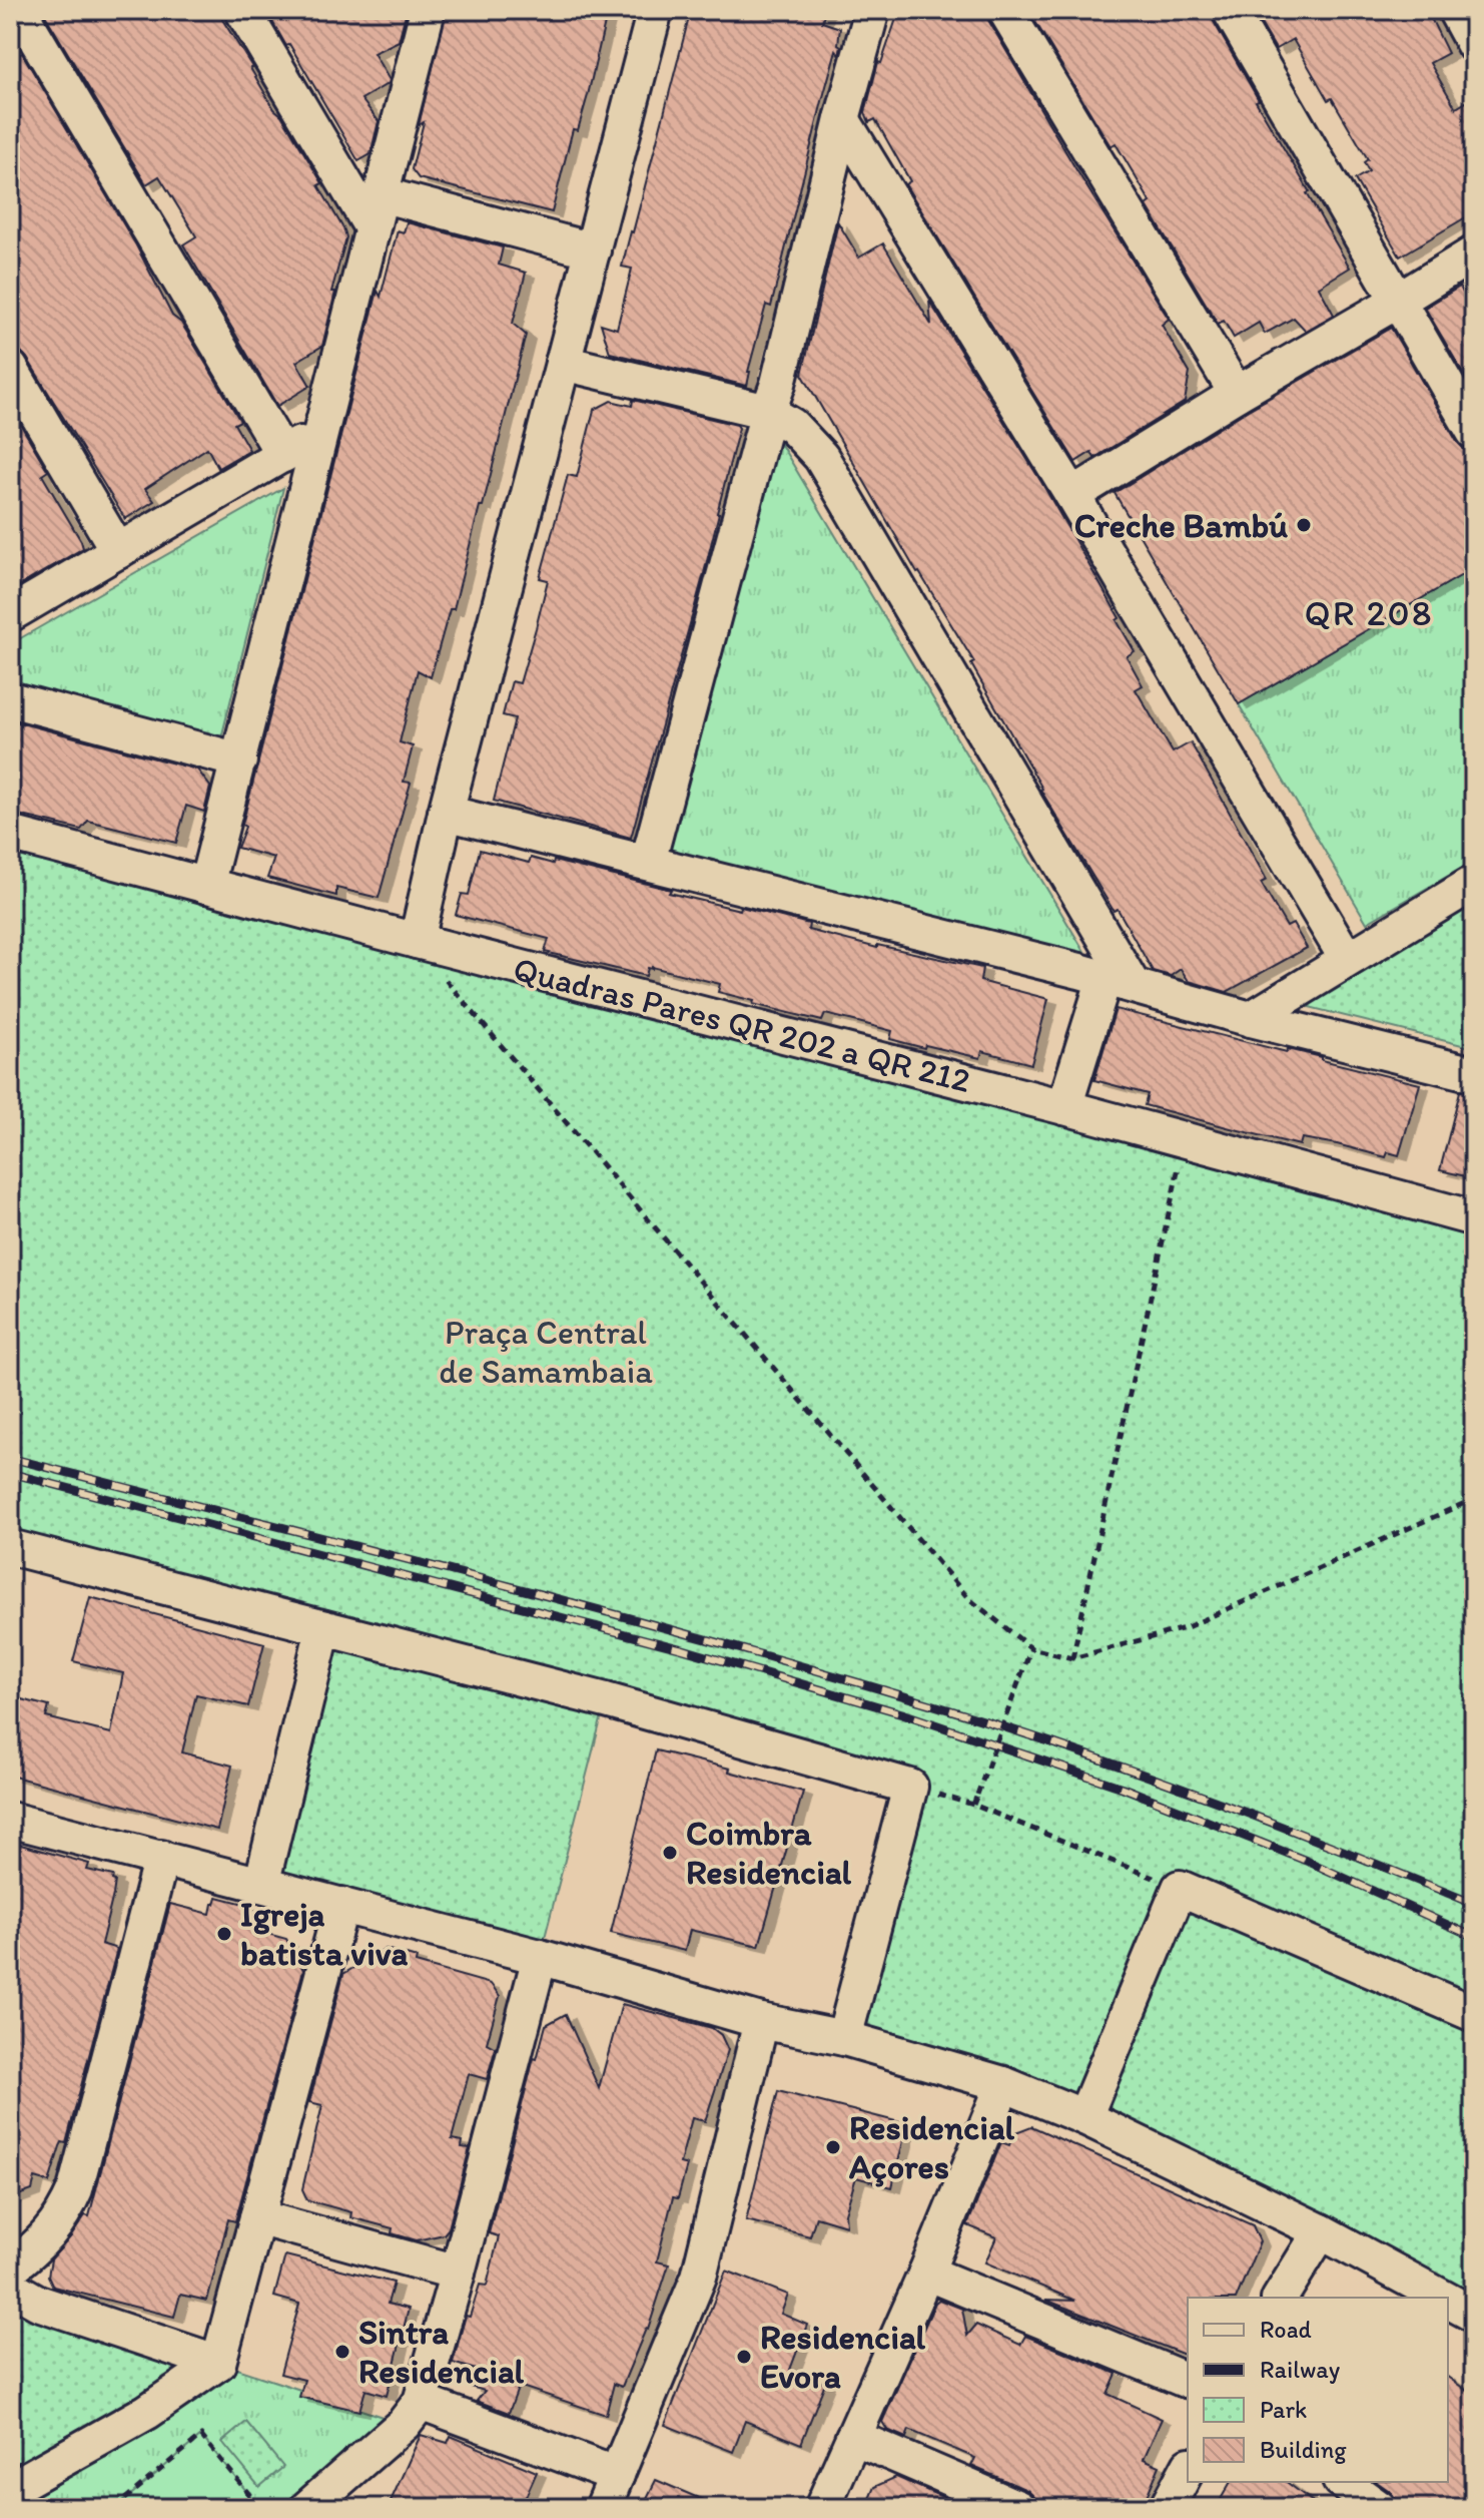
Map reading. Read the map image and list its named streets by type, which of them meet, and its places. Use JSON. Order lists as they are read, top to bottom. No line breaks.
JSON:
{"streets":{"street":["Quadras Pares QR 202 a QR 212"]},"districts":["QR 208"],"parks":["Praça Central de Samambaia"],"places":["Creche Bambú","Coimbra Residencial","Igreja batista viva","Residencial Açores","Sintra Residencial","Residencial Evora"],"legend":["Road","Railway","Park","Building"]}
